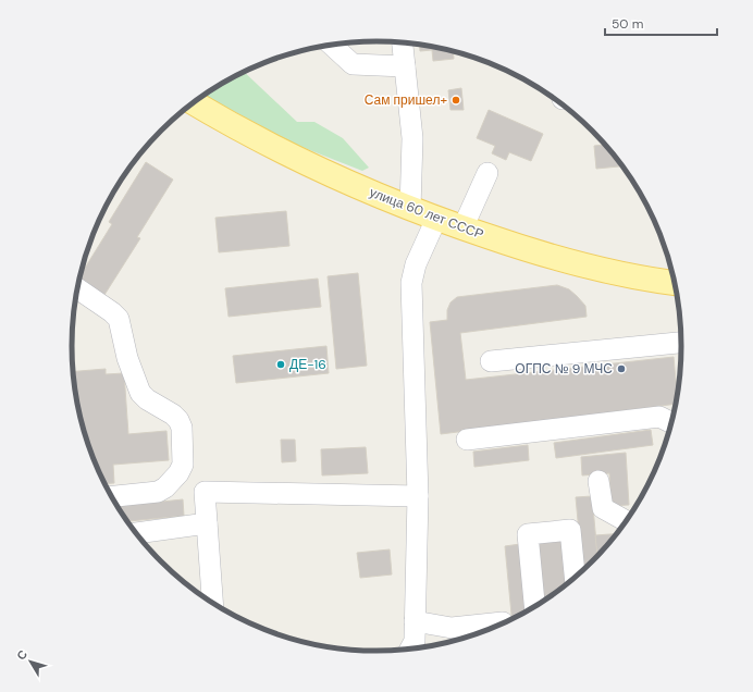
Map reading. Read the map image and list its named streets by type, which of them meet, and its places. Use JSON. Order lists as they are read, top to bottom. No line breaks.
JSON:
{"streets":{"main road":["улица 60 лет СССР"]},"places":["Сам пришел+","ДЕ-16","ОГПС № 9 МЧС"],"scale_bar":"50 m","north":"top left"}
